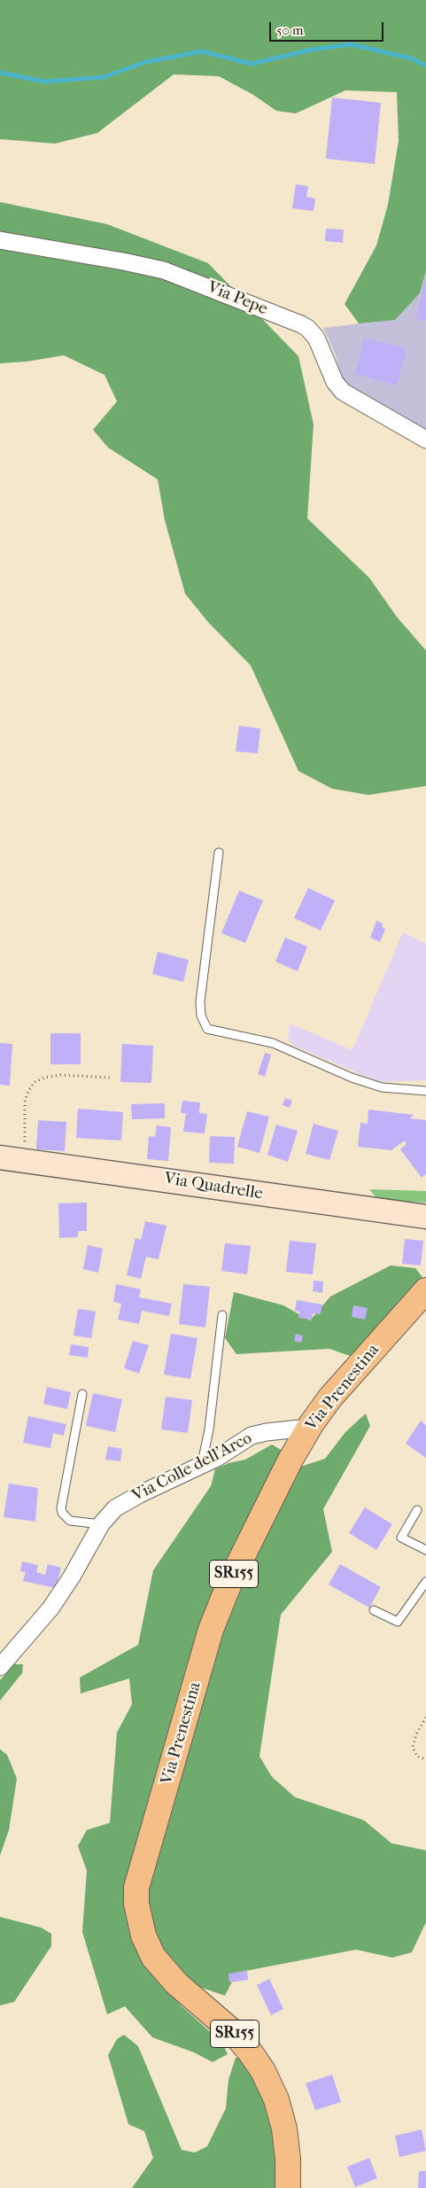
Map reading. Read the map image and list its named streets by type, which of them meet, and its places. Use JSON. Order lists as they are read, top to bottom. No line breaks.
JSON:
{"streets":{"main road":["Via Prenestina","SR155"],"street":["Via Pepe","Via Quadrelle","Via Colle dell'Arco"]},"crossings":[["Via Prenestina","Via Colle dell'Arco"]],"scale_bar":"50 m"}
